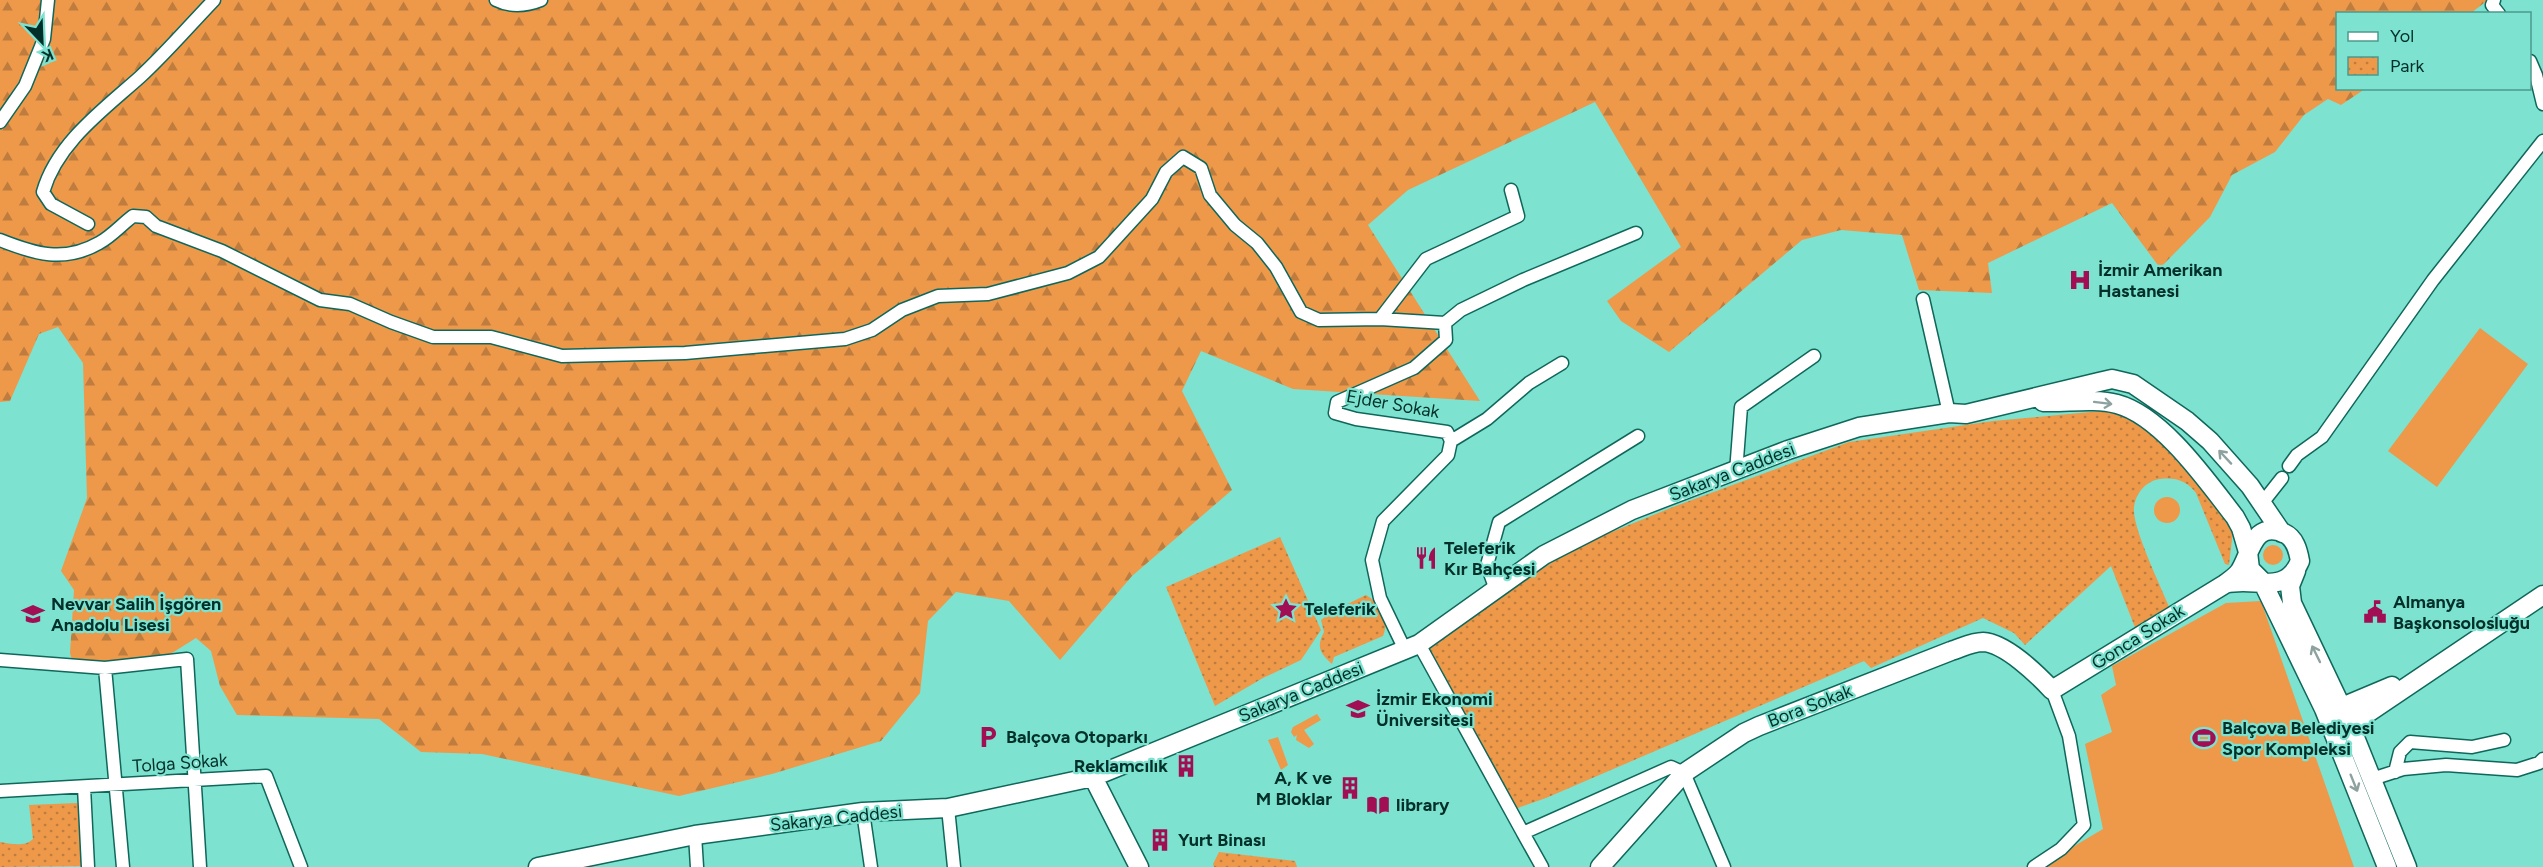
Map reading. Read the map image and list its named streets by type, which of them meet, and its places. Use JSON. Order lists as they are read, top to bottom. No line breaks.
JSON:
{"streets":{"main road":["Sakarya Caddesi","Gonca Sokak","Bora Sokak"],"street":["Ejder Sokak","Tolga Sokak"]},"crossings":[["Ejder Sokak","Sakarya Caddesi"],["Gonca Sokak","Bora Sokak"]],"places":{"hospital":["İzmir Amerikan Hastanesi"],"restaurant":["Teleferik Kır Bahçesi"],"place":["Teleferik"],"public building":["Almanya Başkonsolosluğu"],"school or university":["Nevvar Salih İşgören Anadolu Lisesi","İzmir Ekonomi Üniversitesi"],"parking":["Balçova Otoparkı"],"sports":["Balçova Belediyesi Spor Kompleksi"],"building":["Reklamcılık","A, K ve M Bloklar","Yurt Binası"],"library":["library"]},"legend":["Yol","Park"],"north":"bottom right"}
